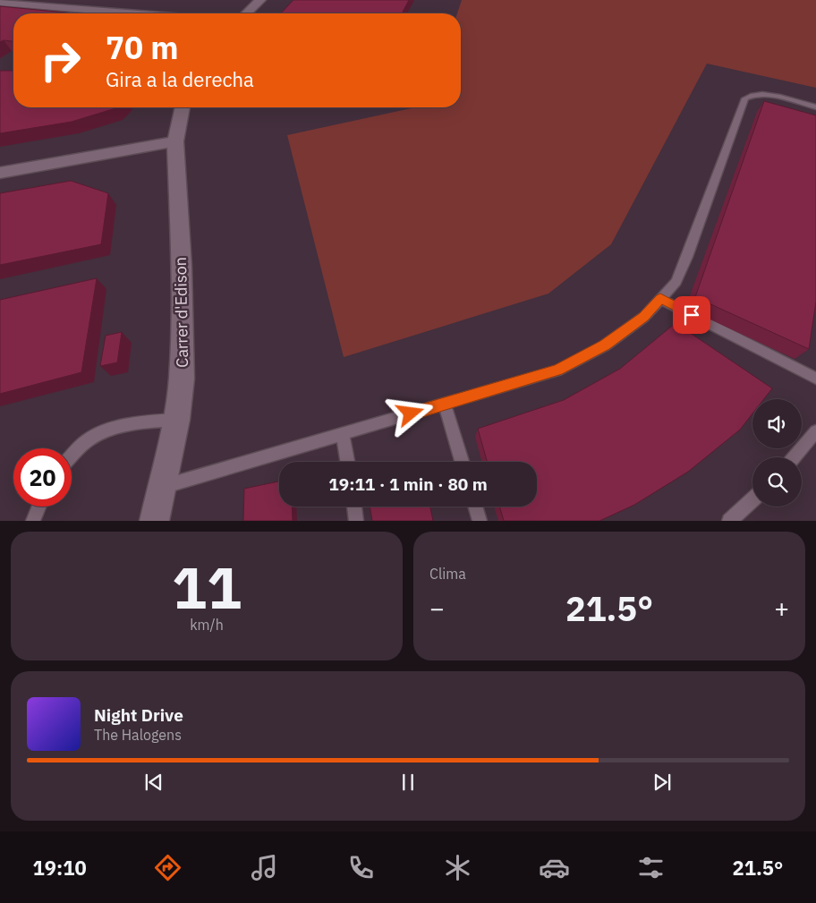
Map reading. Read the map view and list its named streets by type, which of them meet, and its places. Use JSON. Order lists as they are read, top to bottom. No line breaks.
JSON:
{"streets":{"street":["Carrer d'Edison"]},"page":{"turn":["70 m","Gira a la derecha"],"limit":"20","trip":"19:11 · 1 min · 80 m","tile":[["11","km/h"],"Clima"],"heat":["−","21.5°","+"],"song":["Night Drive","The Halogens"],"tabs":["19:10","21.5°"]}}
